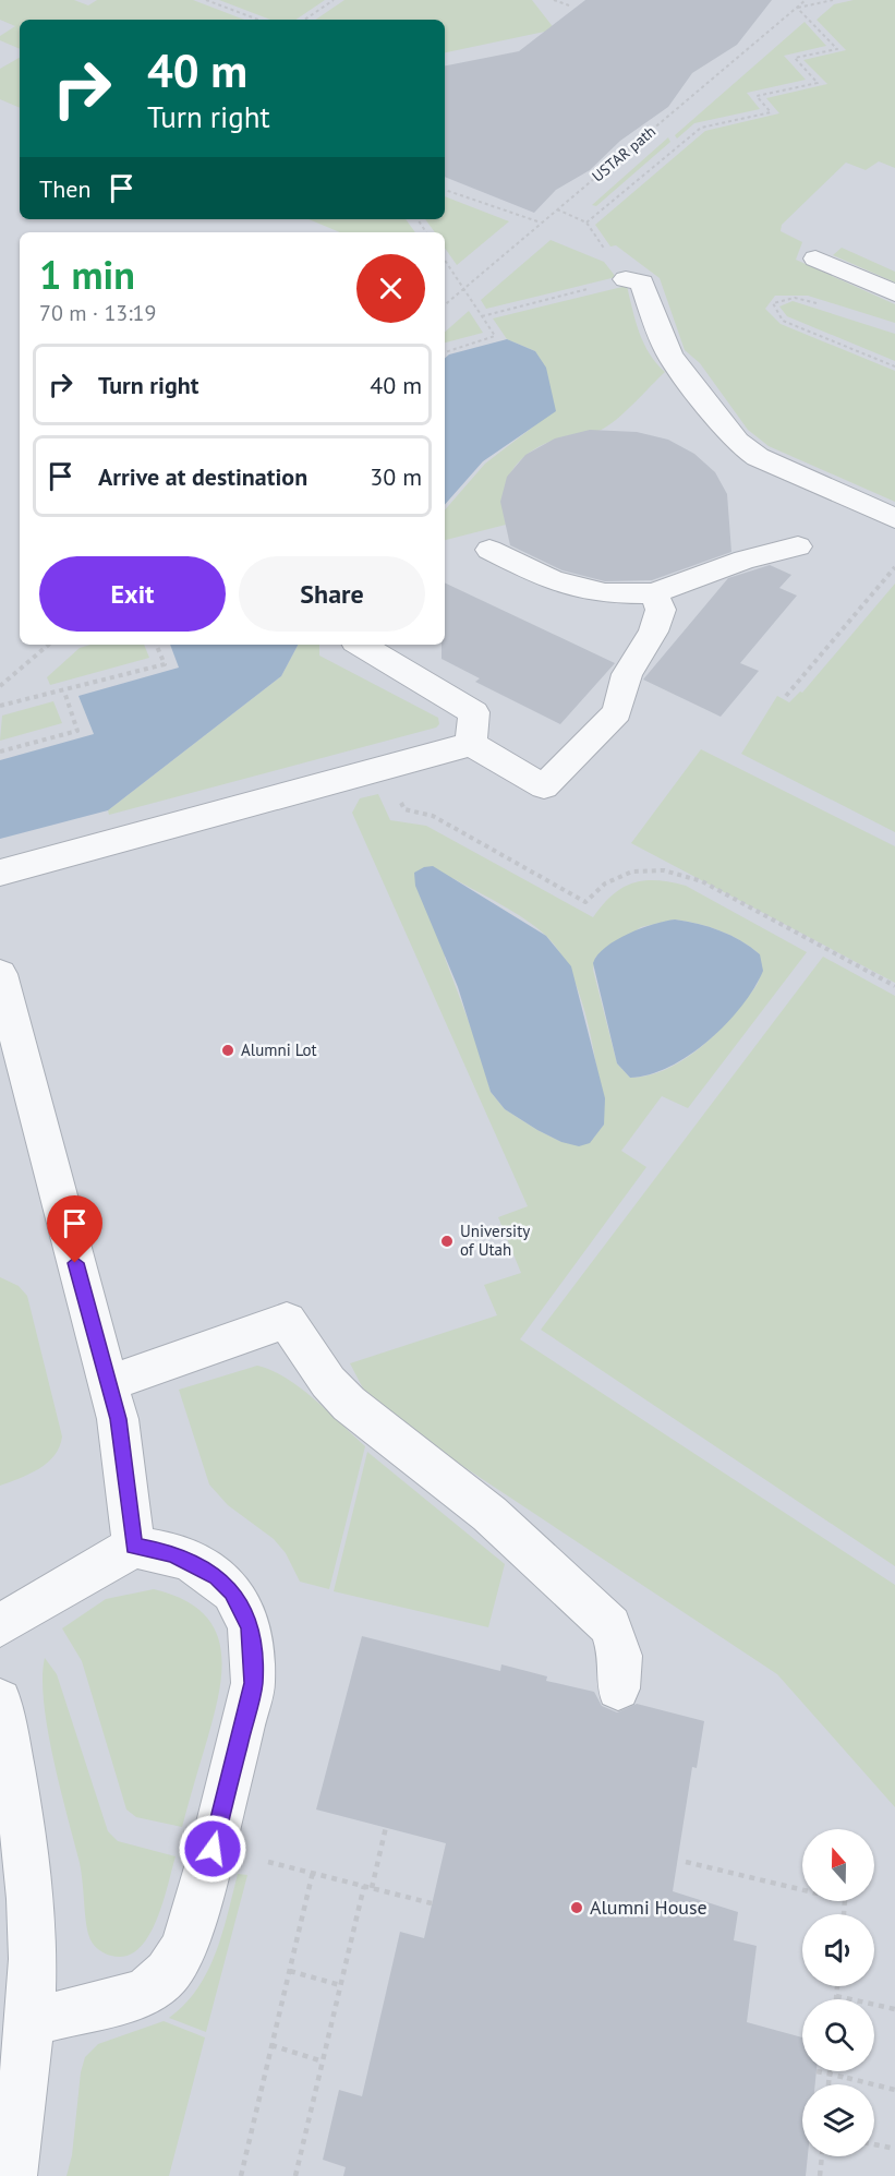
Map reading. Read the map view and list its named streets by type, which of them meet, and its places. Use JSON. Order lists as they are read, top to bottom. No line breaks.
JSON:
{"streets":{"path":["USTAR path"]},"places":["Alumni Lot","University of Utah","Alumni House"],"north":"top","page":{"turn":["40 m","Turn right"],"then":"Then","heading":["1 min","70 m · 13:19"],"list":[{"name":"Turn right","value":"40 m"},{"name":"Arrive at destination","value":"30 m"}],"buttons":["Exit","Share"]}}
